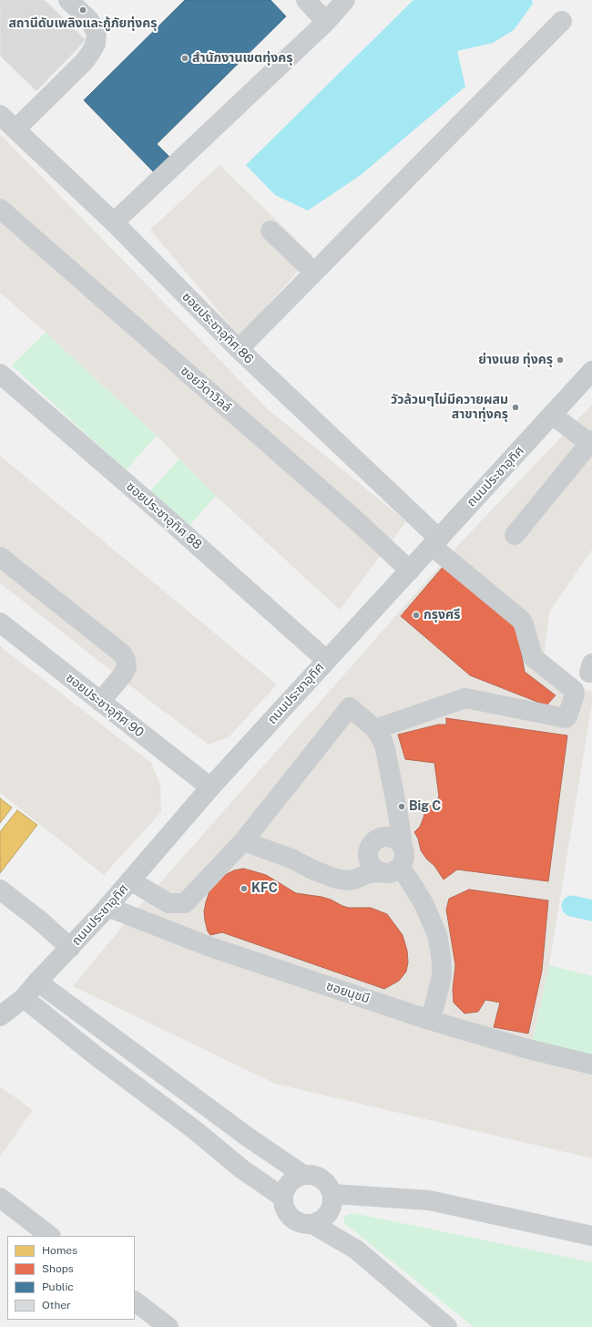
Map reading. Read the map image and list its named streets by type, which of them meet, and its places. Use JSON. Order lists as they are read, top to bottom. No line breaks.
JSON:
{"streets":{"main road":["ถนนประชาอุทิศ"],"street":["ซอยประชาอุทิศ 86","ซอยวีดาวิลล์","ซอยประชาอุทิศ 88","ซอยประชาอุทิศ 90","ซอยนุชมี"]},"crossings":[["ซอยประชาอุทิศ 86","ถนนประชาอุทิศ"],["ซอยวีดาวิลล์","ถนนประชาอุทิศ"],["ถนนประชาอุทิศ","ซอยประชาอุทิศ 88"],["ถนนประชาอุทิศ","ซอยประชาอุทิศ 90"],["ถนนประชาอุทิศ","ซอยนุชมี"]],"places":["สถานีดับเพลิงและกู้ภัยทุ่งครุ","สำนักงานเขตทุ่งครุ","ย่างเนย ทุ่งครุ","วัวล้วนๆไม่มีควายผสม สาขาทุ่งครุ","กรุงศรี","Big C","KFC"],"legend":["Homes","Shops","Public","Other"]}
